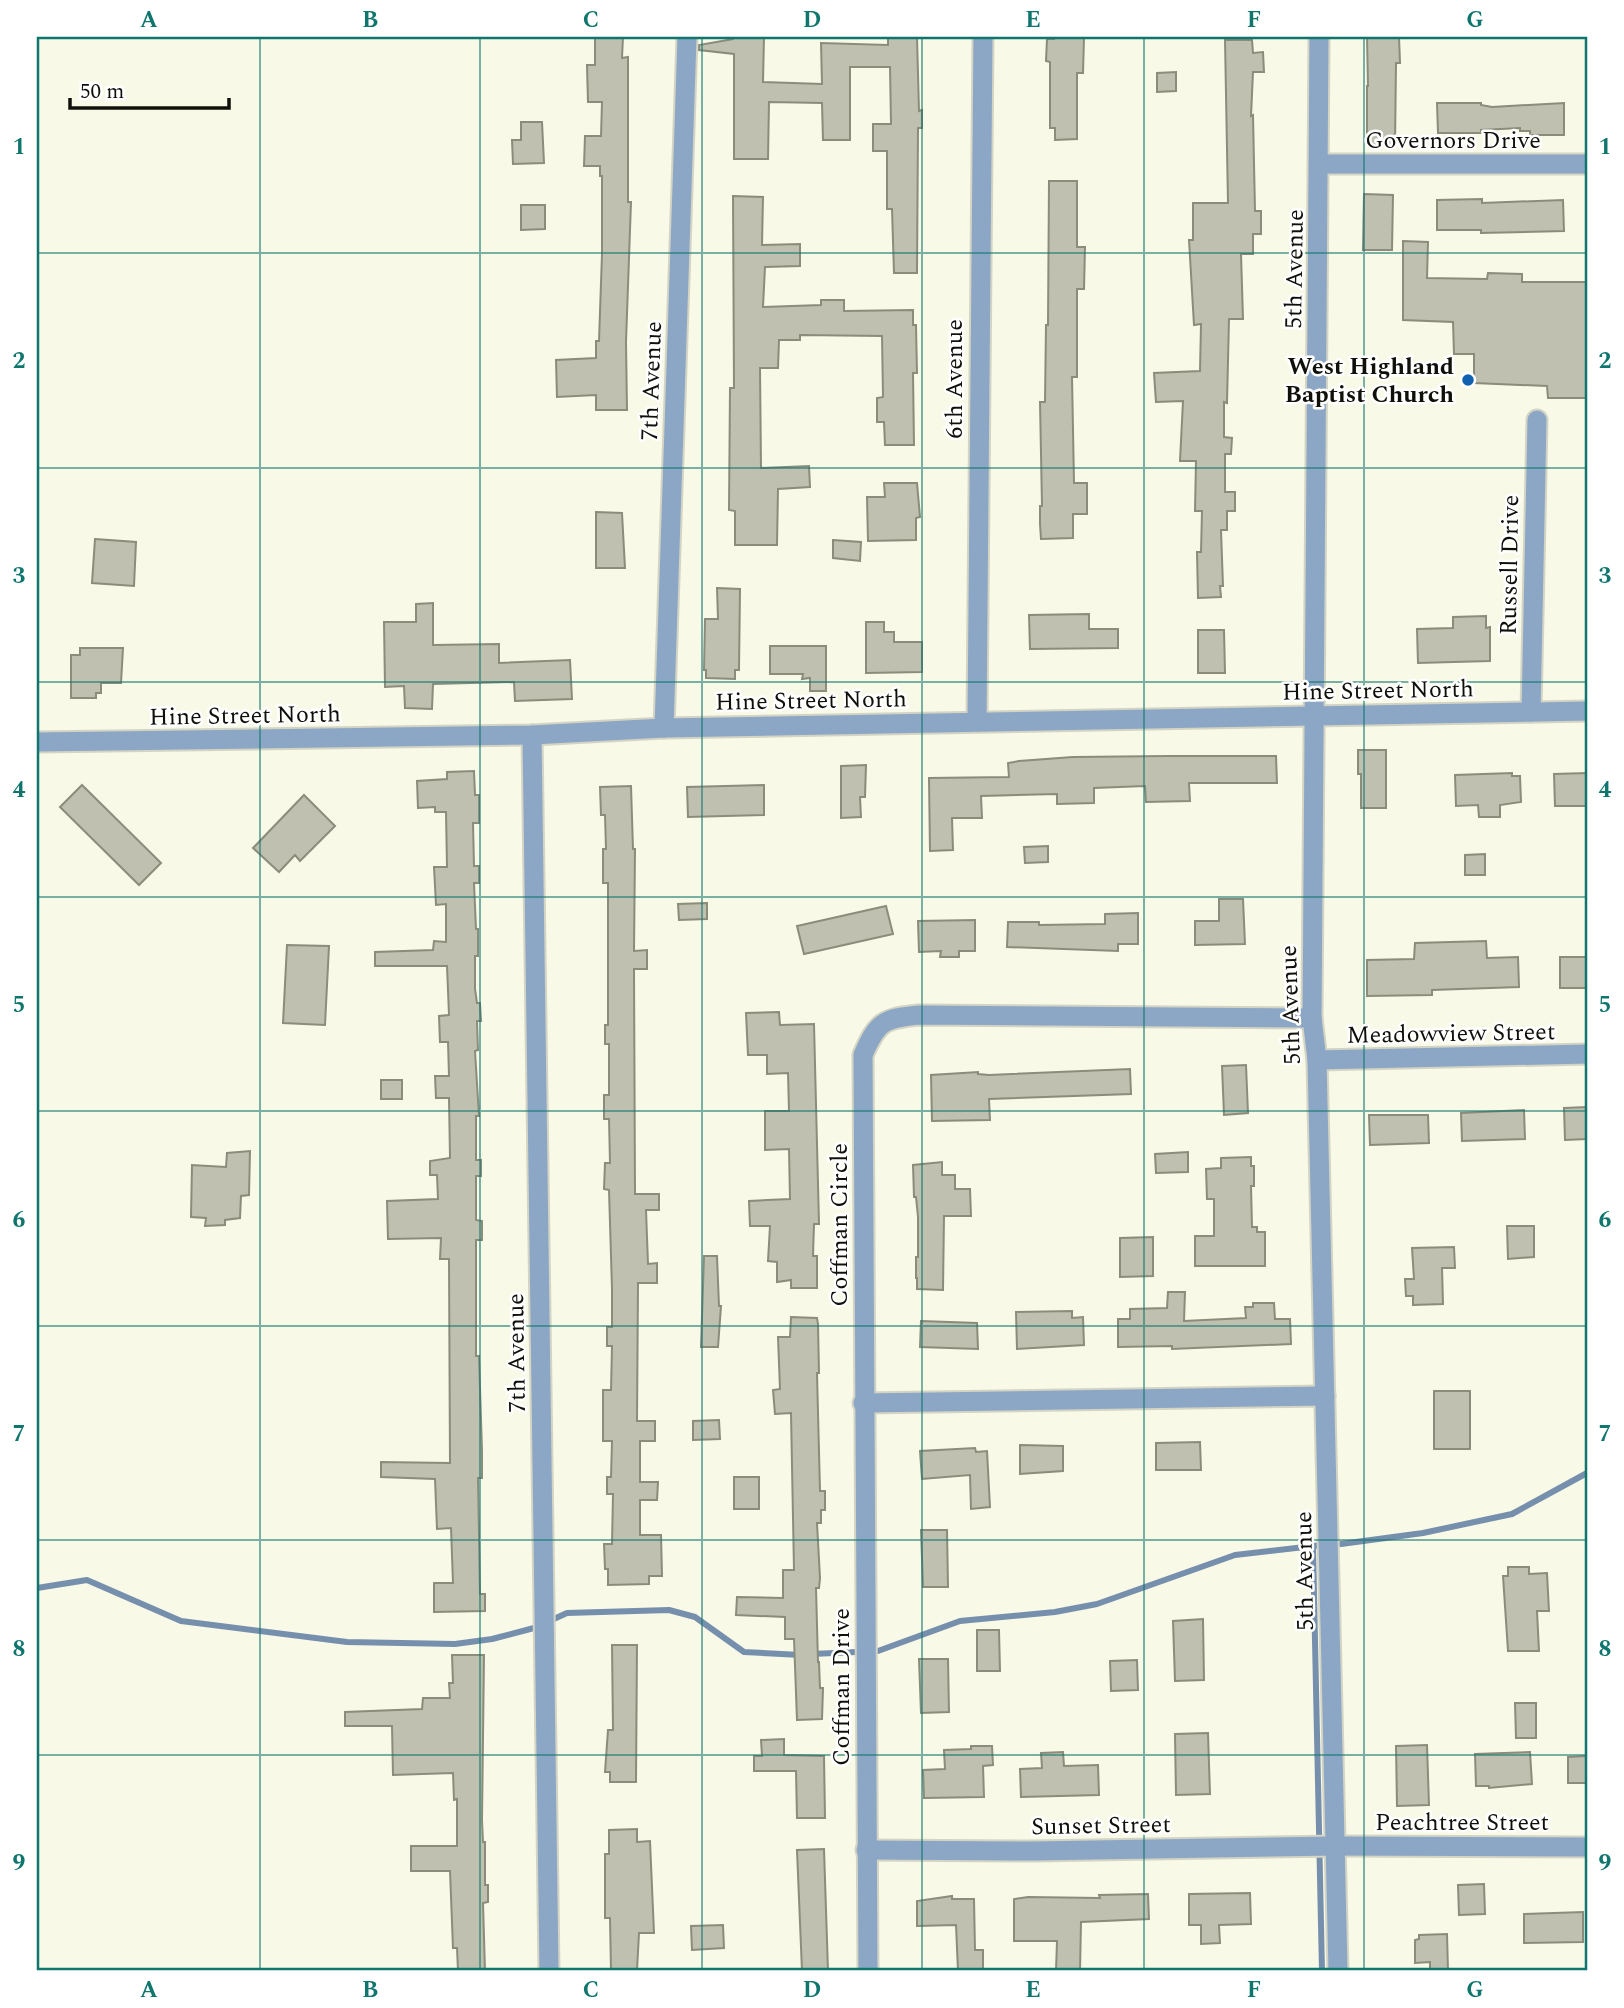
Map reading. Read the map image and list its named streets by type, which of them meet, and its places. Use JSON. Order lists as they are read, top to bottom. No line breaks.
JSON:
{"streets":{"street":["Governors Drive","5th Avenue","6th Avenue","7th Avenue","Russell Drive","Hine Street North","Meadowview Street","Coffman Circle","Coffman Drive","Peachtree Street","Sunset Street"]},"crossings":[["Governors Drive","5th Avenue"],["5th Avenue","Hine Street North"],["5th Avenue","Meadowview Street"],["5th Avenue","Coffman Circle"],["5th Avenue","Peachtree Street"],["5th Avenue","Sunset Street"],["6th Avenue","Hine Street North"],["7th Avenue","Hine Street North"],["Russell Drive","Hine Street North"],["Coffman Circle","Coffman Drive"],["Coffman Drive","Sunset Street"],["Peachtree Street","Sunset Street"]],"places":["West Highland Baptist Church"],"scale_bar":"50 m","grid":{"columns":["A","B","C","D","E","F","G"],"rows":["1","2","3","4","5","6","7","8","9"]}}
